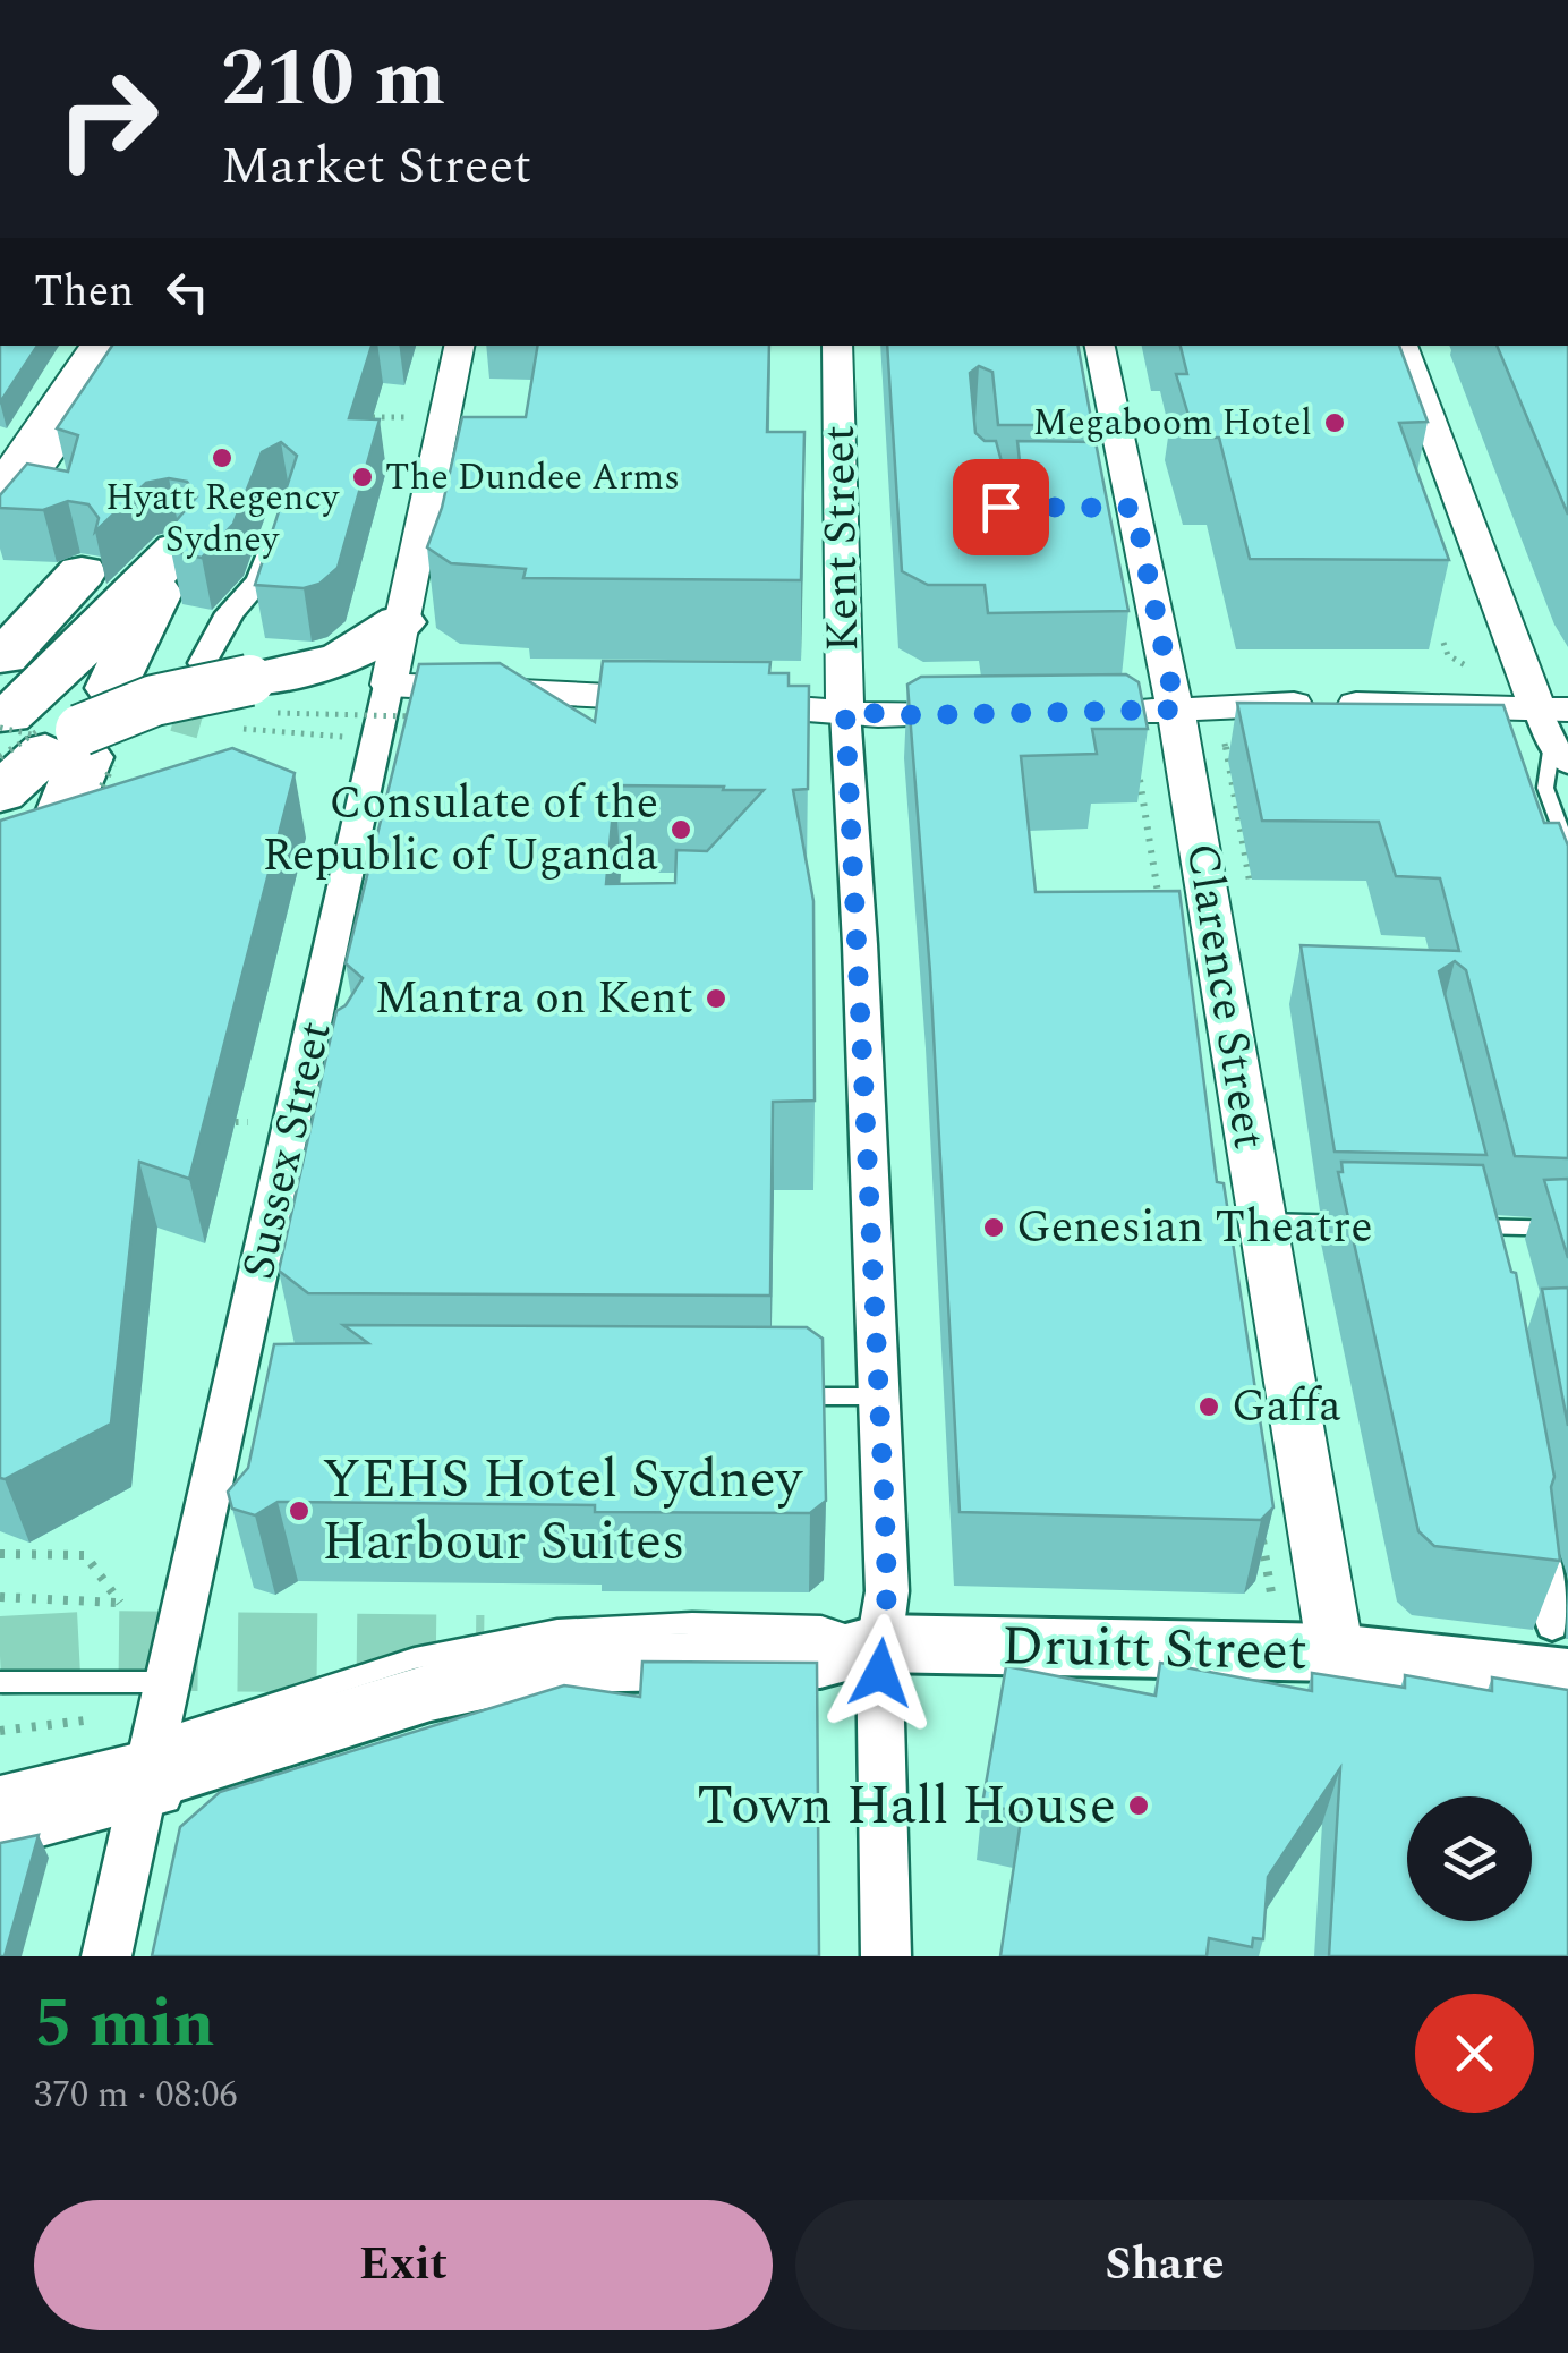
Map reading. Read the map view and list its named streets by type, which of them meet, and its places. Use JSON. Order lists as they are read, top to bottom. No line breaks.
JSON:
{"streets":{"main road":["Druitt Street"],"street":["Kent Street","Clarence Street","Sussex Street"]},"crossings":[["Kent Street","Druitt Street"],["Clarence Street","Druitt Street"],["Sussex Street","Druitt Street"]],"places":["Megaboom Hotel","Hyatt Regency Sydney","The Dundee Arms","Consulate of the Republic of Uganda","Mantra on Kent","Genesian Theatre","Gaffa","YEHS Hotel Sydney Harbour Suites","Town Hall House"],"page":{"turn":["210 m","Market Street"],"then":"Then","heading":["5 min","370 m · 08:06"],"buttons":["Exit","Share"]}}
